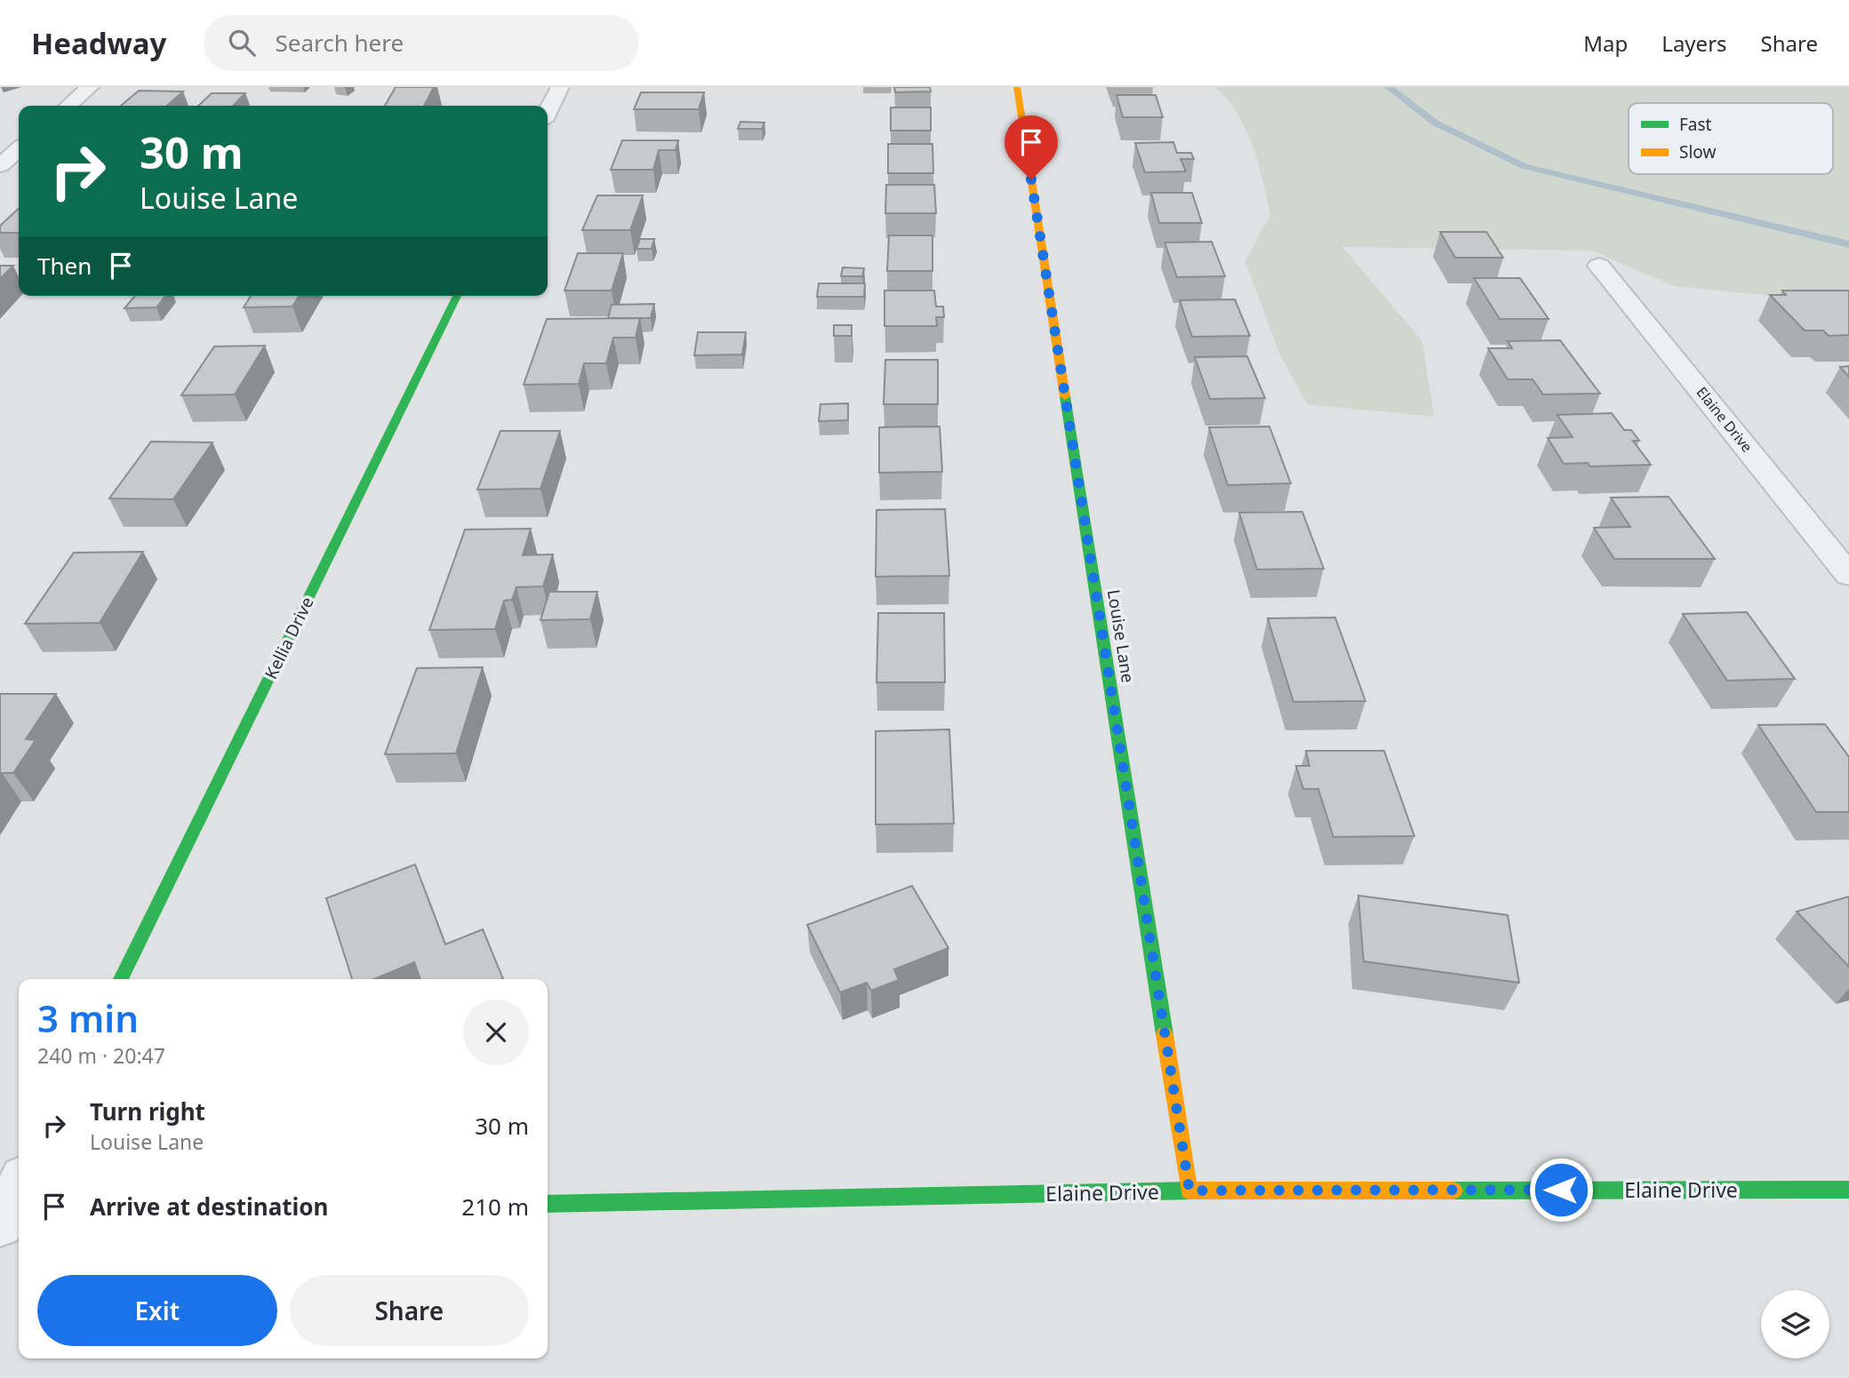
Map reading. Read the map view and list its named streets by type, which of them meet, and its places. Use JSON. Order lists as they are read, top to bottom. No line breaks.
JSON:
{"streets":{"street":["Elaine Drive","Louise Lane","Kellia Drive"]},"crossings":[["Elaine Drive","Louise Lane"]],"legend":["Fast","Slow"],"page":{"header":"Headway","search":"Search here","nav":["Map","Layers","Share"],"turn":["30 m","Louise Lane"],"then":"Then","heading":["3 min","240 m · 20:47"],"list":[{"name":"Turn right","note":"Louise Lane","value":"30 m"},{"name":"Arrive at destination","value":"210 m"}],"buttons":["Exit","Share"]}}
